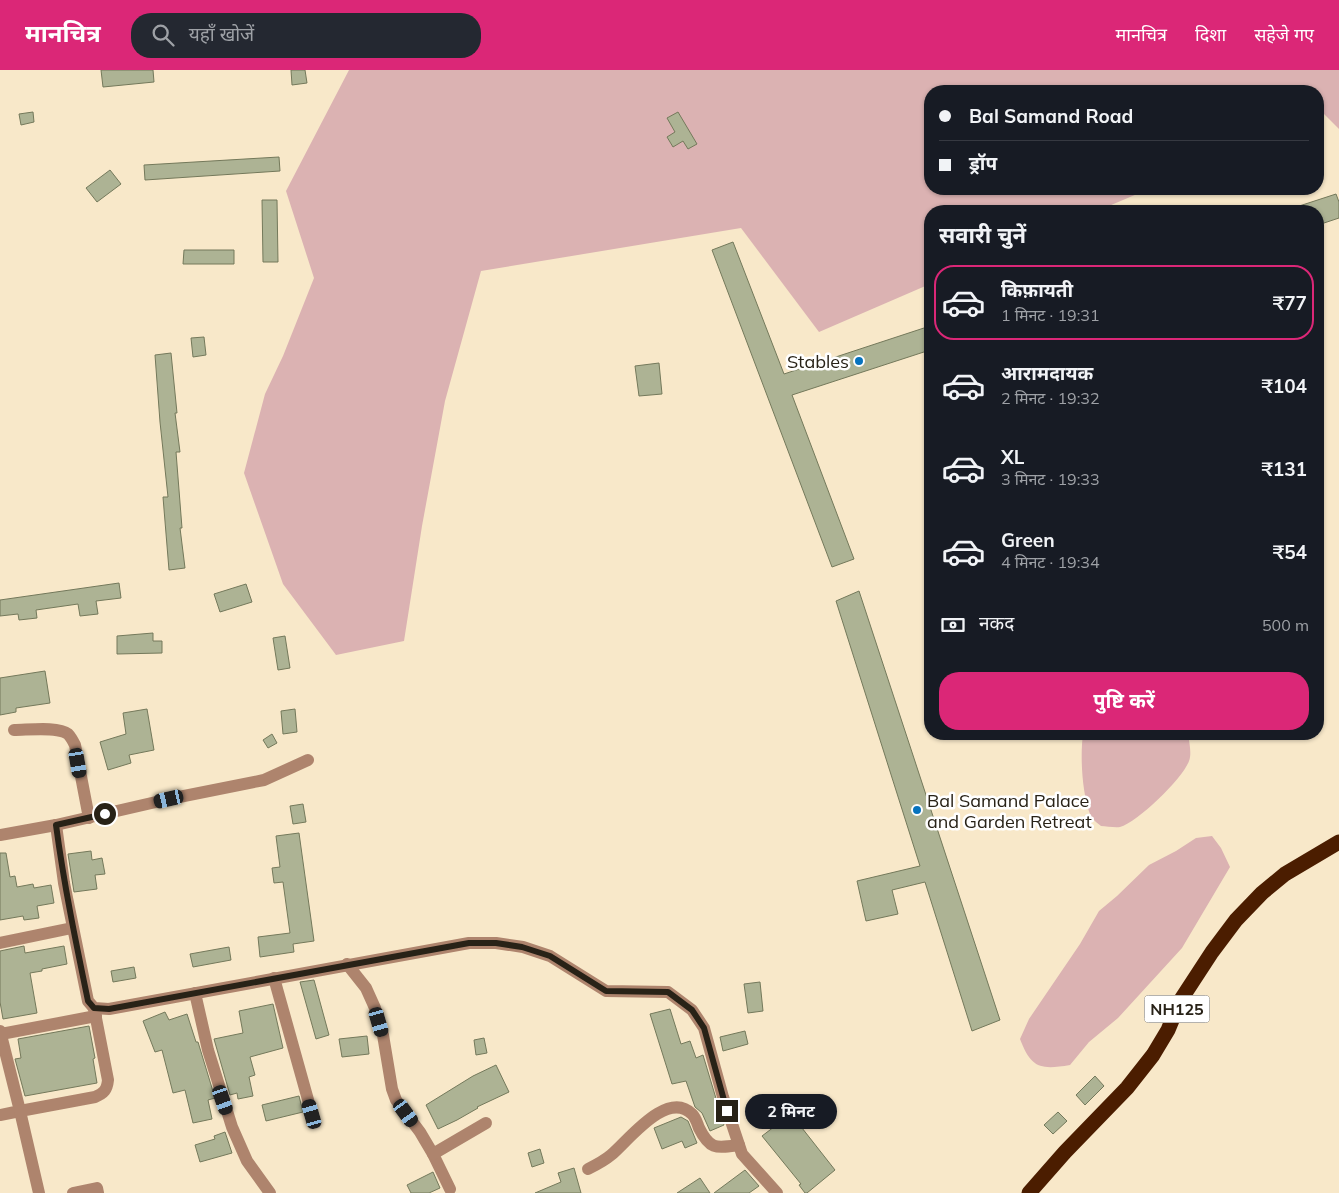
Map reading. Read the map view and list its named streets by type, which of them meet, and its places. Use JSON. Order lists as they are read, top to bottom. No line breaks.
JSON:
{"streets":{"highway":["NH125"]},"places":["Stables","Bal Samand Palace and Garden Retreat"],"page":{"header":"मानचित्र","search":"यहाँ खोजें","nav":["मानचित्र","दिशा","सहेजे गए"],"banner":["Bal Samand Road","ड्रॉप"],"heading":"सवारी चुनें","list":[{"name":"किफ़ायती","note":"1 मिनट · 19:31","value":"₹77"},{"name":"आरामदायक","note":"2 मिनट · 19:32","value":"₹104"},{"name":"XL","note":"3 मिनट · 19:33","value":"₹131"},{"name":"Green","note":"4 मिनट · 19:34","value":"₹54"}],"pay":["नकद","500 m"],"buttons":"पुष्टि करें","bubble":"2 मिनट"}}
